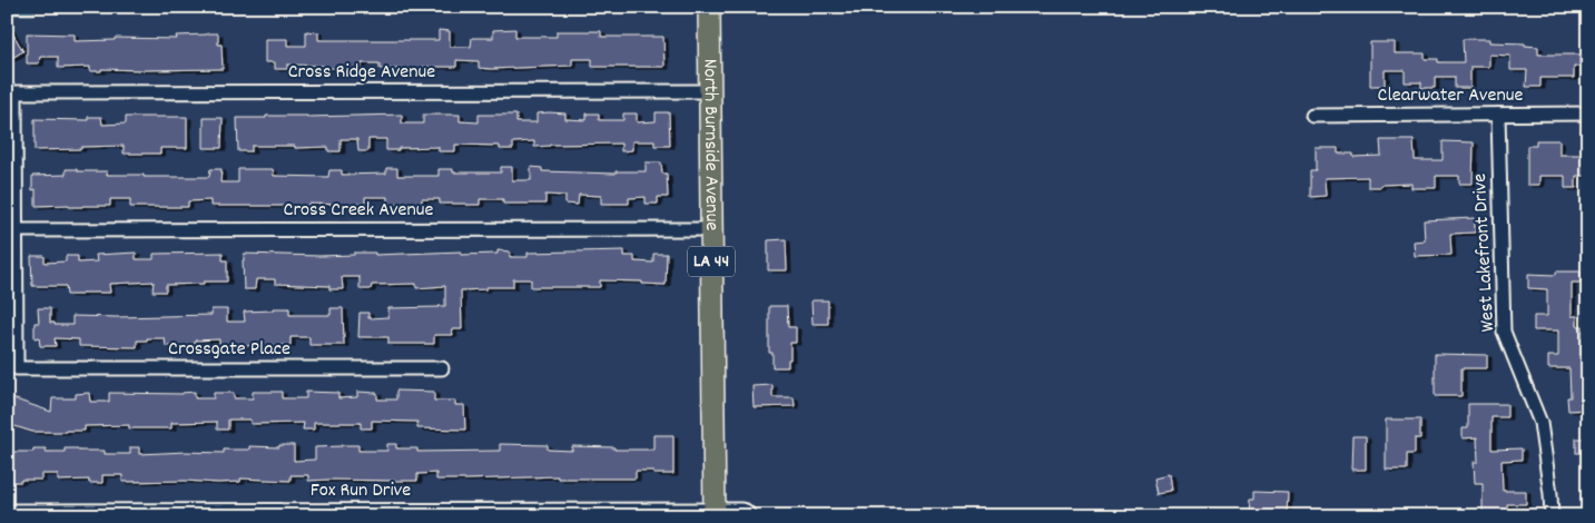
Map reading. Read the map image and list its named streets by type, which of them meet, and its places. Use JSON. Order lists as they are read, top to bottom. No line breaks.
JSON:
{"streets":{"main road":["North Burnside Avenue","LA 44"],"street":["Cross Ridge Avenue","Clearwater Avenue","Cross Creek Avenue","West Lakefront Drive","Crossgate Place","Fox Run Drive"]},"crossings":[["Cross Ridge Avenue","North Burnside Avenue"],["Cross Ridge Avenue","Cross Creek Avenue"],["Cross Ridge Avenue","Crossgate Place"],["Clearwater Avenue","West Lakefront Drive"],["North Burnside Avenue","Cross Creek Avenue"],["North Burnside Avenue","Fox Run Drive"],["Cross Creek Avenue","Crossgate Place"]]}
